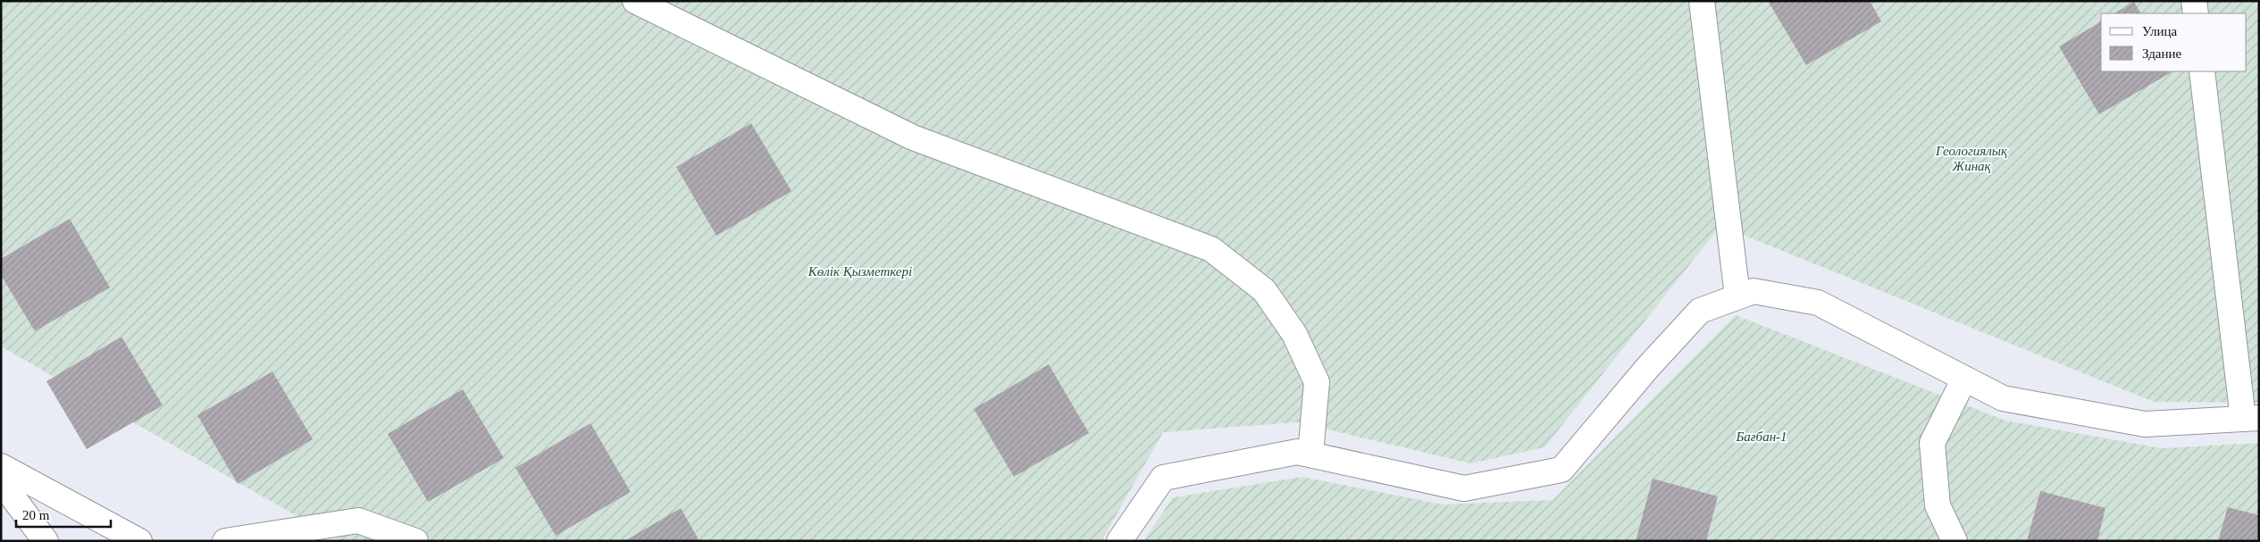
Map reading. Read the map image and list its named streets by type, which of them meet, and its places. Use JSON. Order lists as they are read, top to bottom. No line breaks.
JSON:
{"parks":["Геологиялық Жинақ","Көлік Қызметкері","Бағбан-1"],"legend":["Улица","Здание"],"scale_bar":"20 m"}
